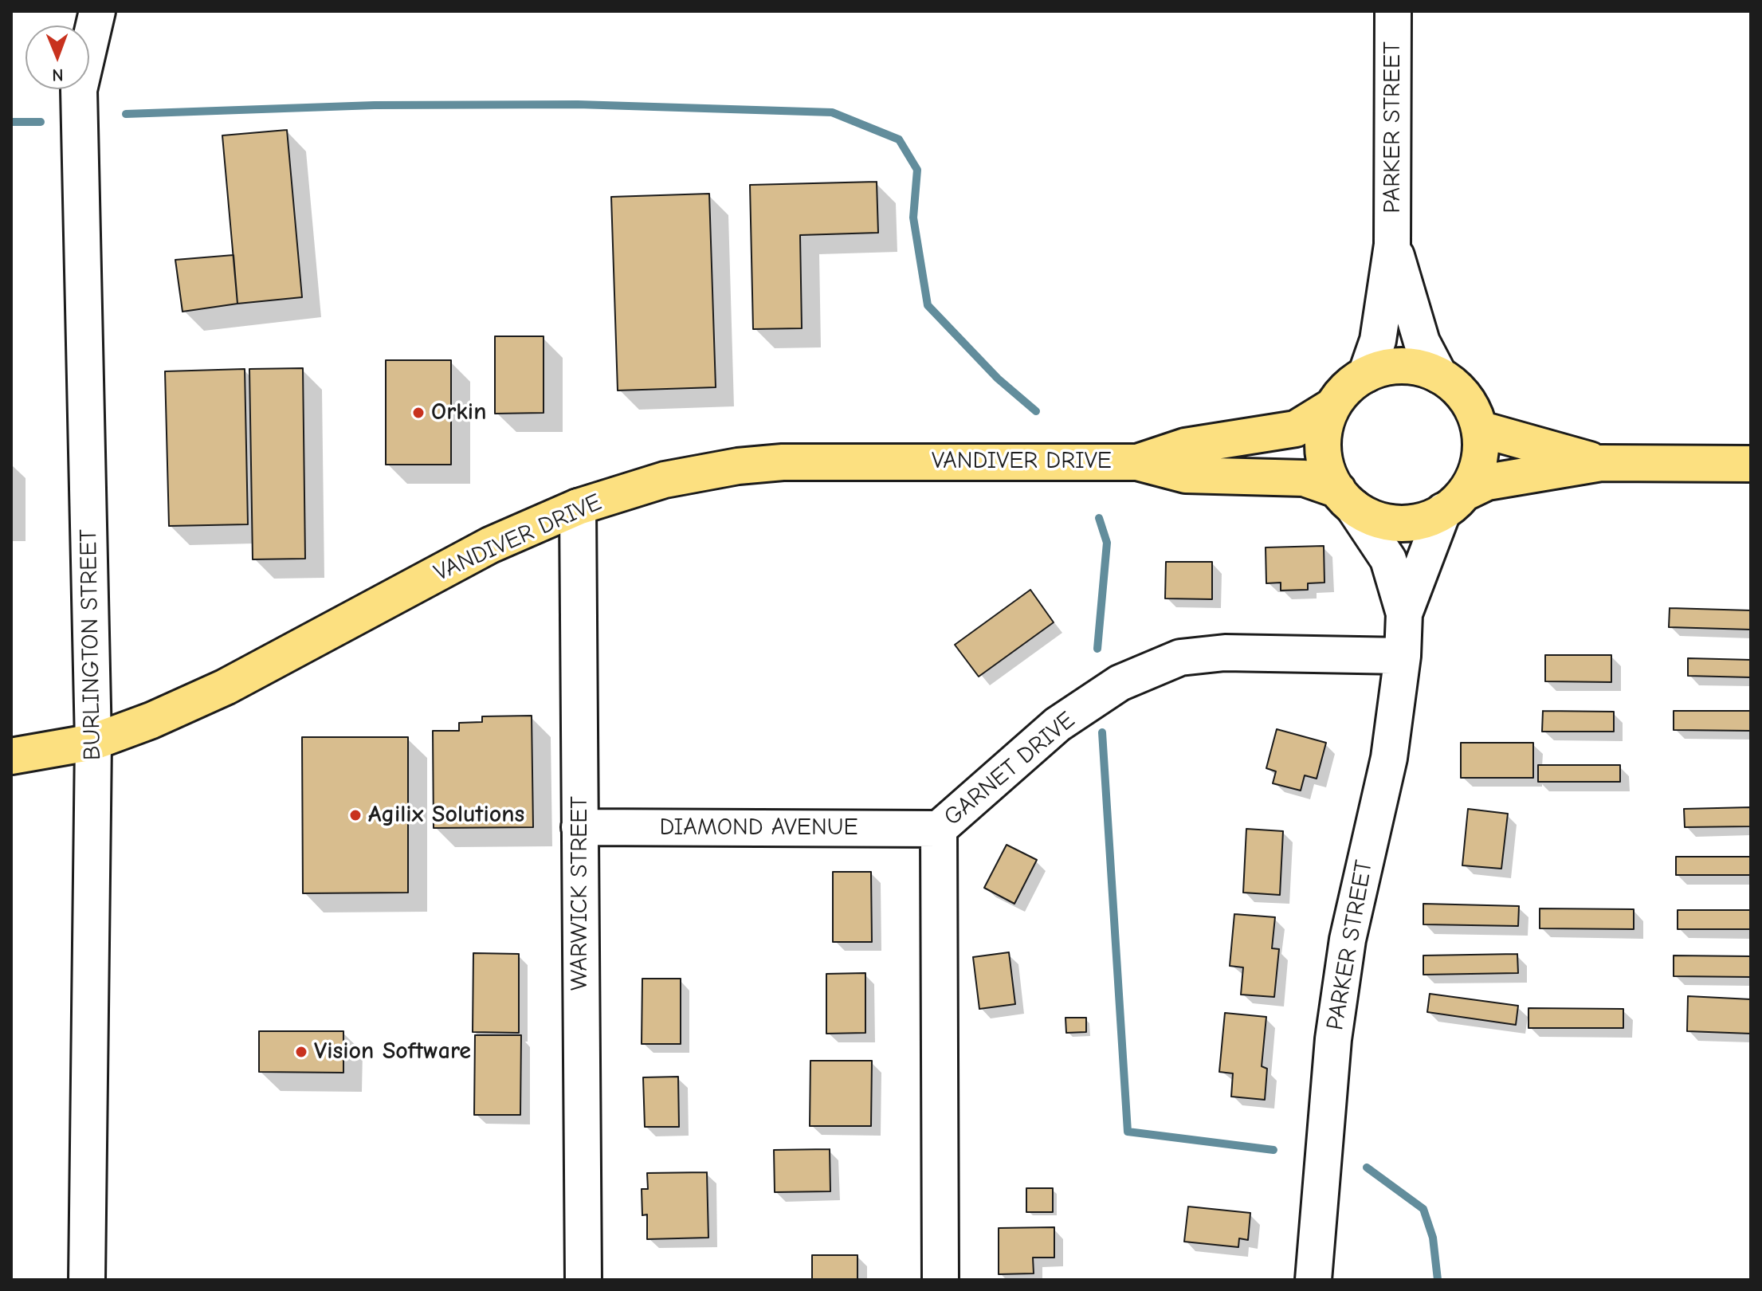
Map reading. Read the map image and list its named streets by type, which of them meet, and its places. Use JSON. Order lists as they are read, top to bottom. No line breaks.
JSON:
{"streets":{"main road":["VANDIVER DRIVE"],"street":["PARKER STREET","BURLINGTON STREET","GARNET DRIVE","DIAMOND AVENUE","WARWICK STREET"]},"crossings":[["PARKER STREET","VANDIVER DRIVE"],["PARKER STREET","GARNET DRIVE"],["VANDIVER DRIVE","BURLINGTON STREET"],["VANDIVER DRIVE","WARWICK STREET"],["GARNET DRIVE","DIAMOND AVENUE"],["DIAMOND AVENUE","WARWICK STREET"]],"places":["Orkin","Agilix Solutions","Vision Software"],"north":"bottom"}
